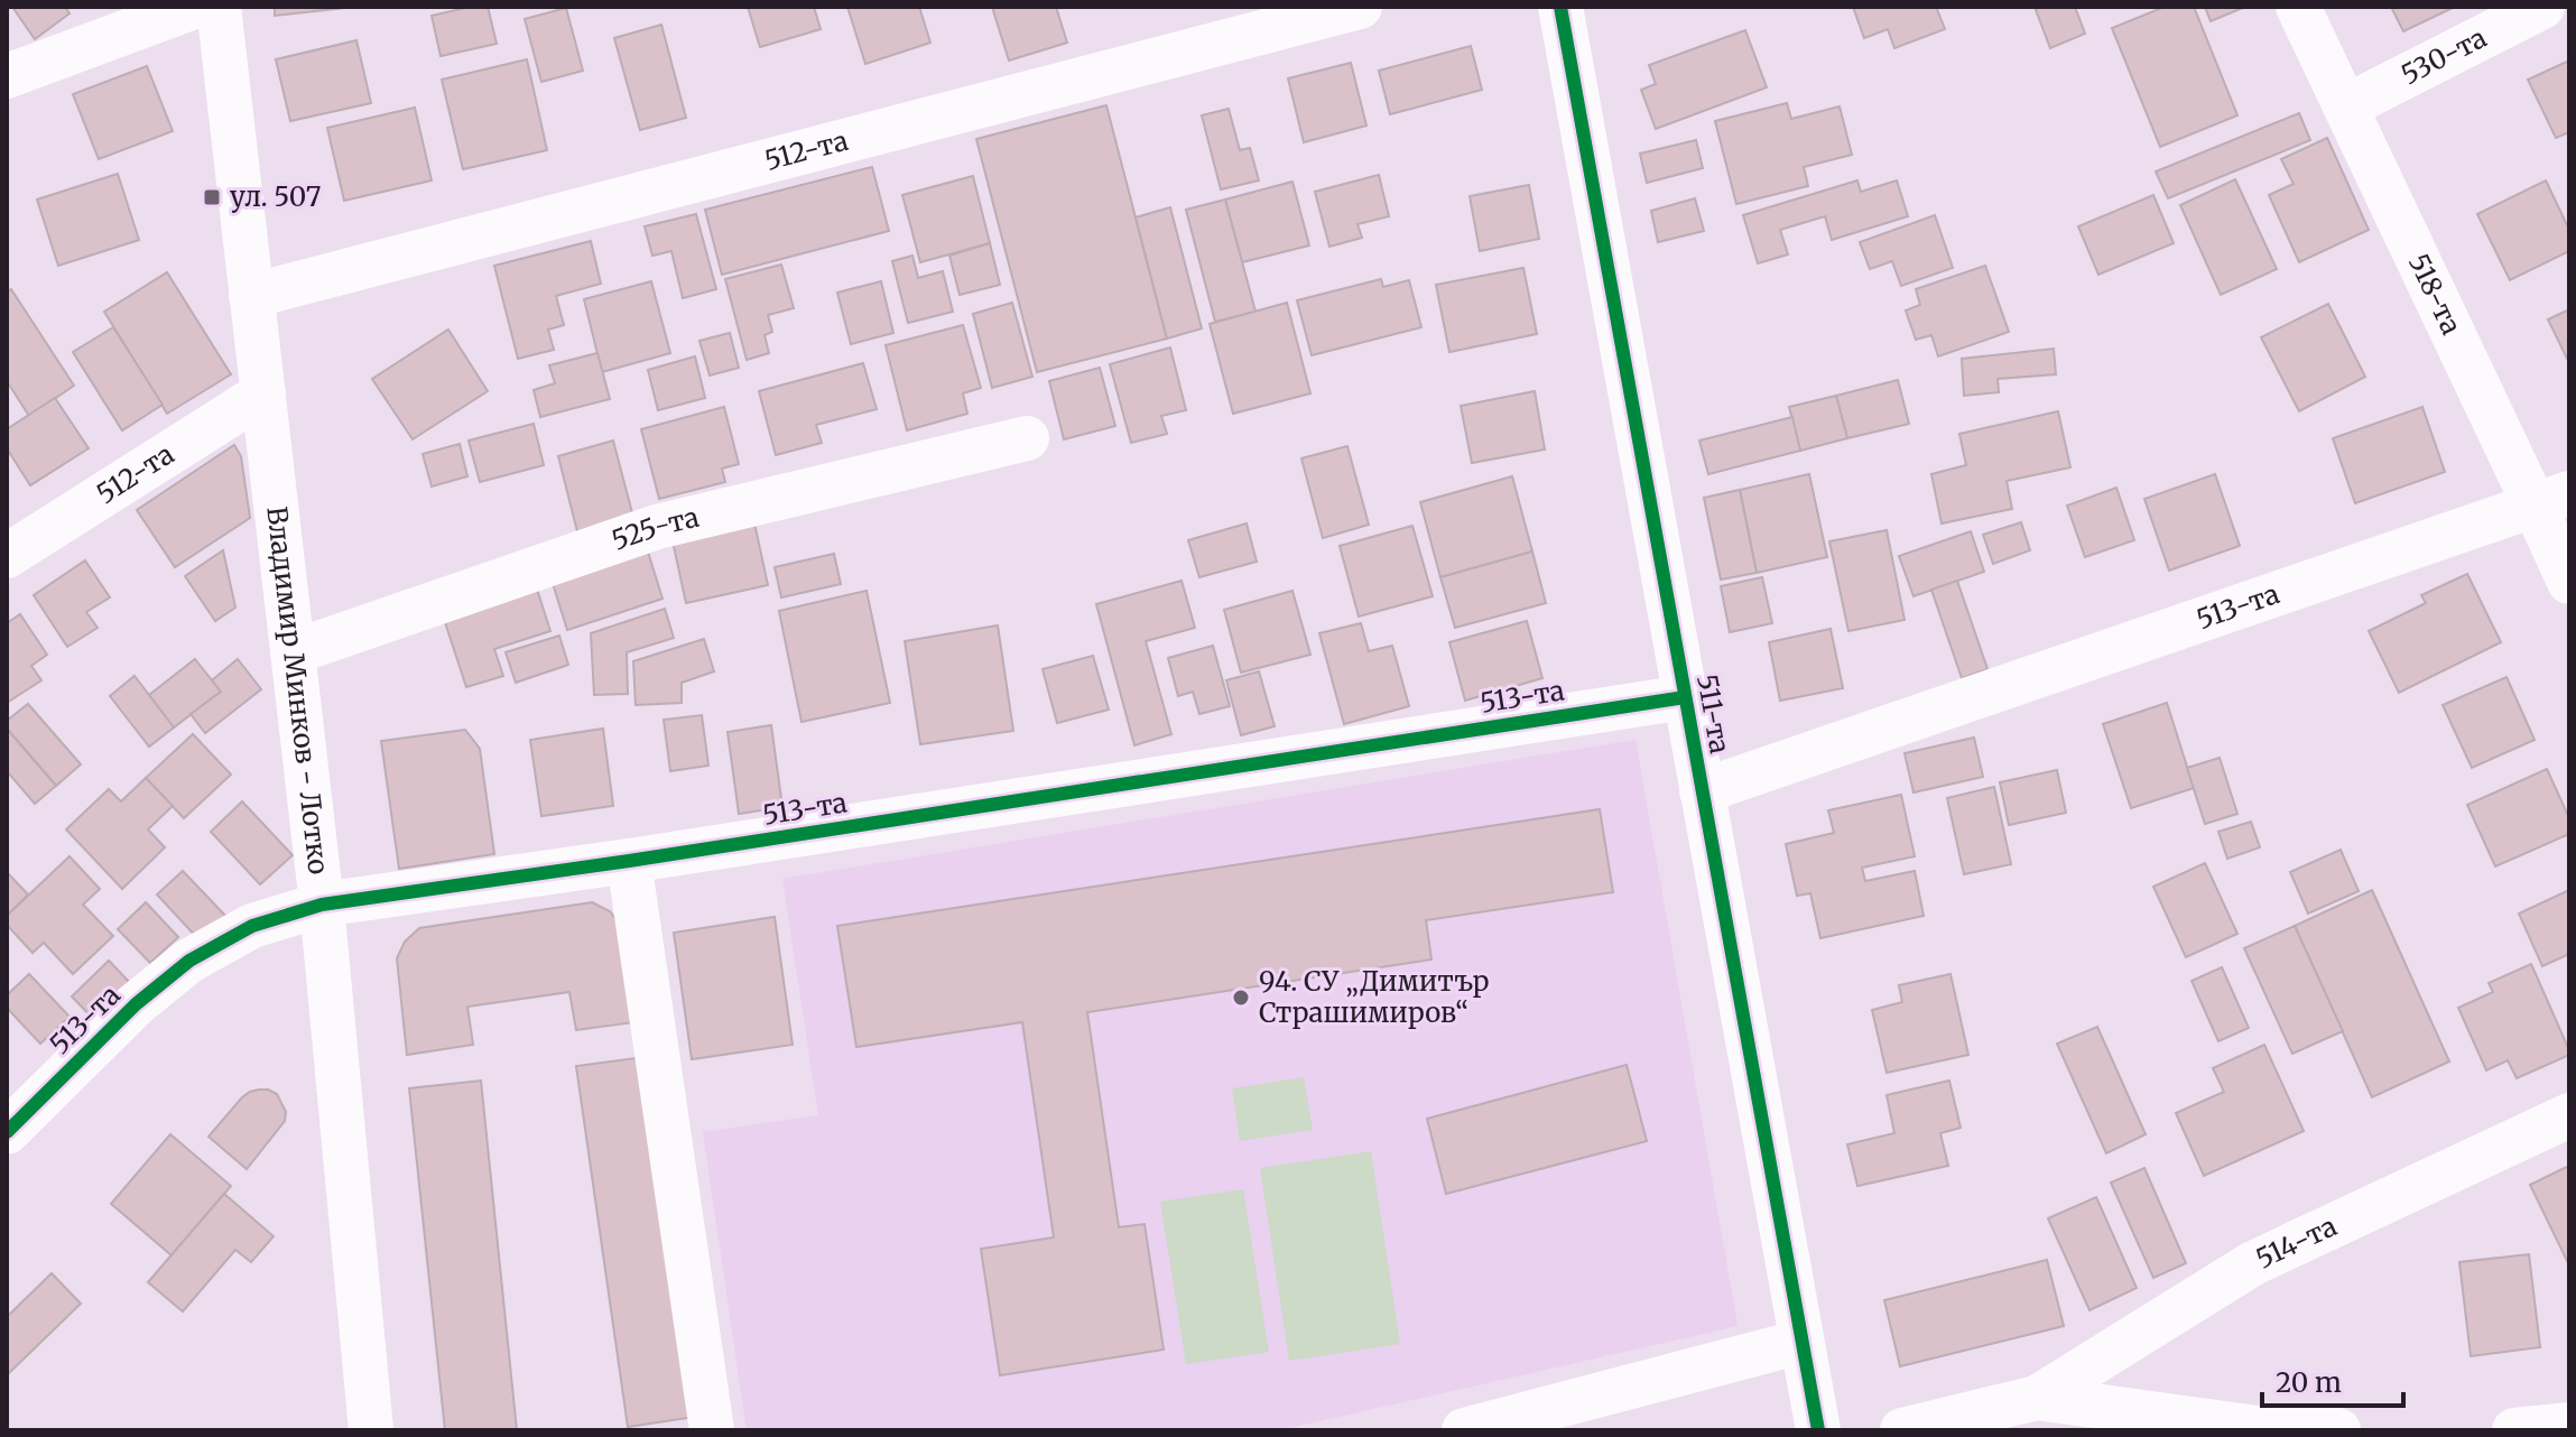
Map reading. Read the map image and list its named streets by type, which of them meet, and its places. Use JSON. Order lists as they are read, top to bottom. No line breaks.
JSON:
{"streets":{"street":["530-та","512-та","518-та","525-та","513-та","Владимир Минков - Лотко","511-та","514-та"]},"crossings":[["530-та","518-та"],["512-та","Владимир Минков - Лотко"],["518-та","513-та"],["525-та","Владимир Минков - Лотко"],["513-та","Владимир Минков - Лотко"],["513-та","511-та"]],"places":{"transit":["ул. 507"],"other":["94. СУ „Димитър Страшимиров“"]},"scale_bar":"20 m"}
